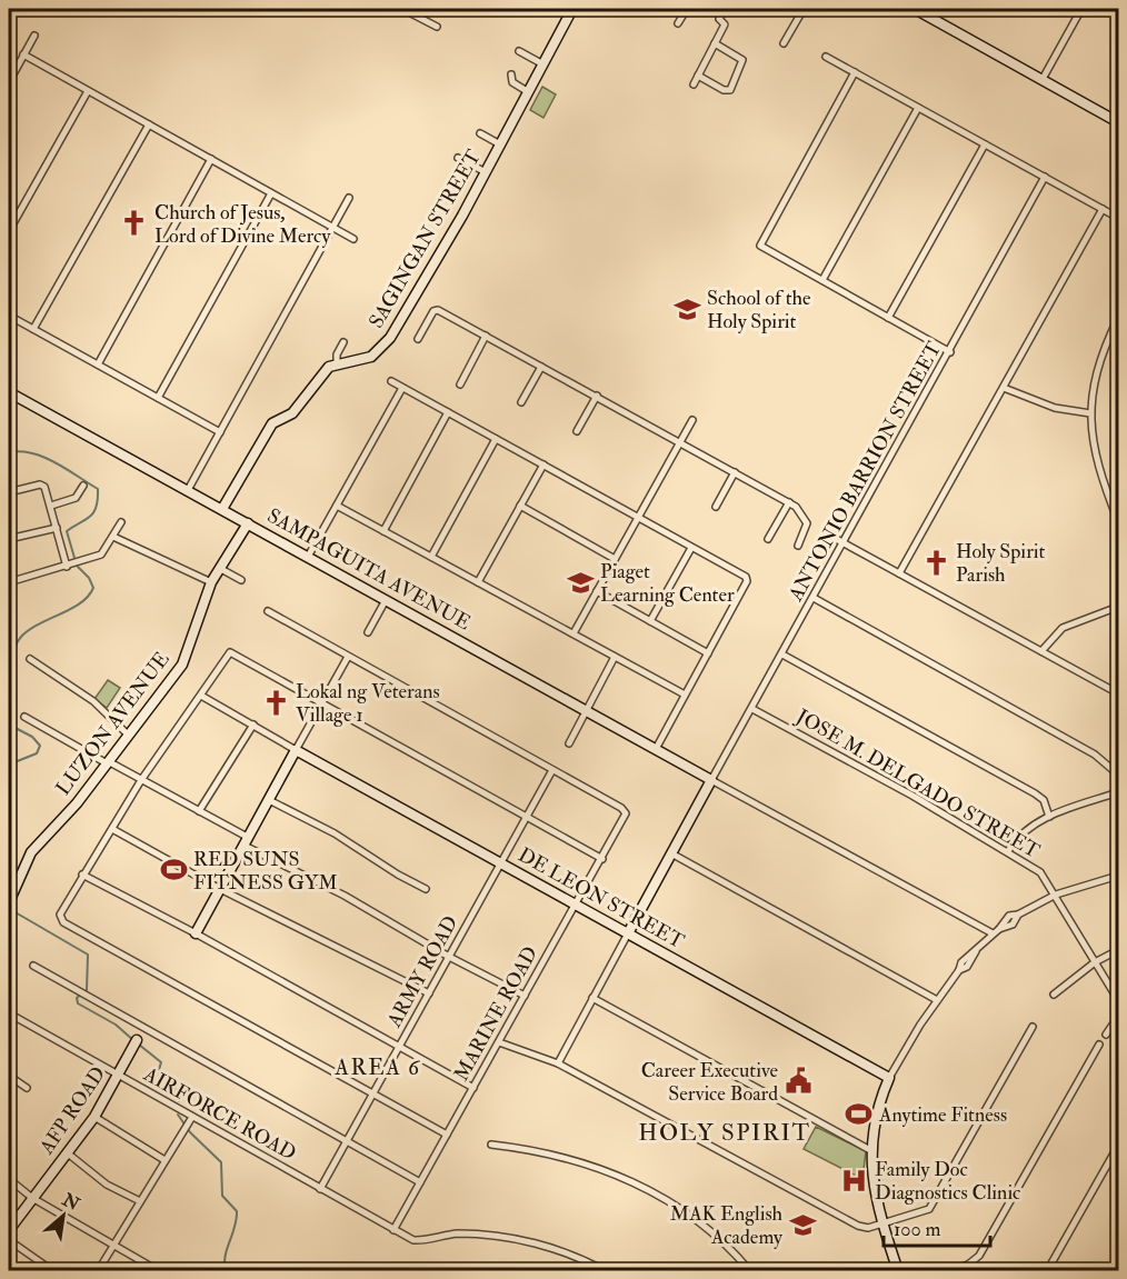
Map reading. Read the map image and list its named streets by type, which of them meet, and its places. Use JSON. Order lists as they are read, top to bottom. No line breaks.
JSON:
{"streets":{"main road":["SAGINGAN STREET","SAMPAGUITA AVENUE","LUZON AVENUE","DE LEON STREET","AFP ROAD"],"street":["ANTONIO BARRION STREET","JOSE M. DELGADO STREET","ARMY ROAD","MARINE ROAD","AIRFORCE ROAD"]},"crossings":[["ANTONIO BARRION STREET","SAMPAGUITA AVENUE"],["ANTONIO BARRION STREET","JOSE M. DELGADO STREET"],["SAMPAGUITA AVENUE","LUZON AVENUE"],["DE LEON STREET","ARMY ROAD"],["DE LEON STREET","MARINE ROAD"],["ARMY ROAD","MARINE ROAD"],["ARMY ROAD","AIRFORCE ROAD"],["MARINE ROAD","AIRFORCE ROAD"],["AFP ROAD","AIRFORCE ROAD"]],"districts":["AREA 6","HOLY SPIRIT"],"places":{"church":["Church of Jesus, Lord of Divine Mercy","Holy Spirit Parish","Lokal ng Veterans Village 1"],"school or university":["School of the Holy Spirit","Piaget Learning Center","MAK English Academy"],"sports":["RED SUNS FITNESS GYM","Anytime Fitness"],"public building":["Career Executive Service Board"],"hospital":["Family Doc Diagnostics Clinic"]},"scale_bar":"100 m","north":"top right"}
